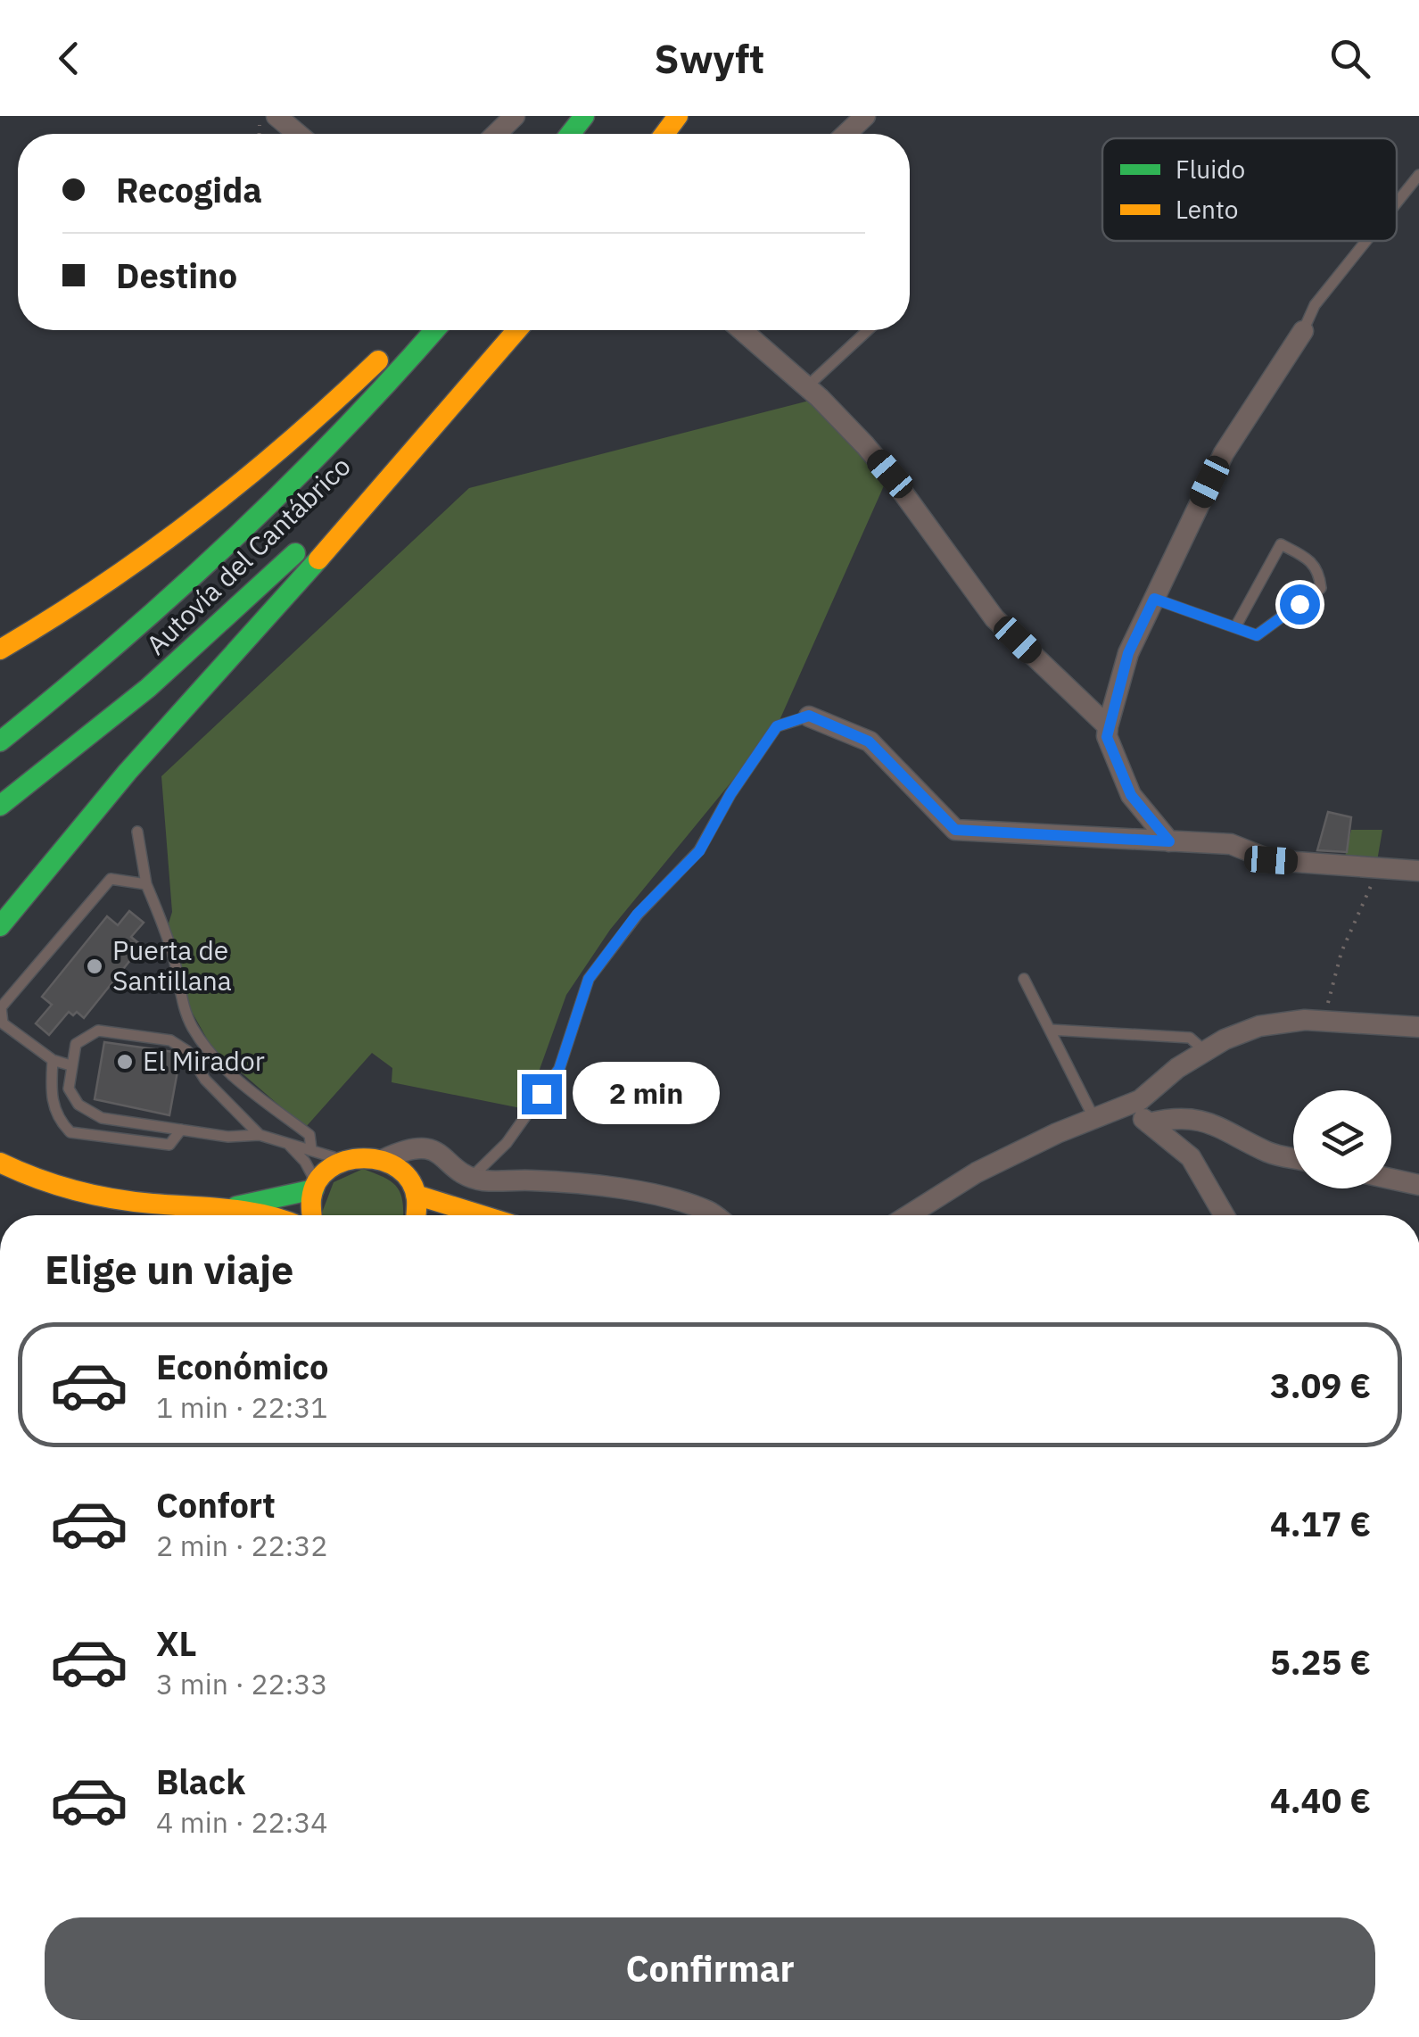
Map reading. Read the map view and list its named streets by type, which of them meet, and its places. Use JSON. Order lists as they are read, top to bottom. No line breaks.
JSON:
{"streets":{"main road":["Autovía del Cantábrico"]},"places":["Puerta de Santillana","El Mirador"],"legend":["Fluido","Lento"],"page":{"header":"Swyft","banner":["Recogida","Destino"],"bubble":"2 min","heading":"Elige un viaje","list":[{"name":"Económico","note":"1 min · 22:31","value":"3.09 €"},{"name":"Confort","note":"2 min · 22:32","value":"4.17 €"},{"name":"XL","note":"3 min · 22:33","value":"5.25 €"},{"name":"Black","note":"4 min · 22:34","value":"4.40 €"}],"buttons":"Confirmar"}}
